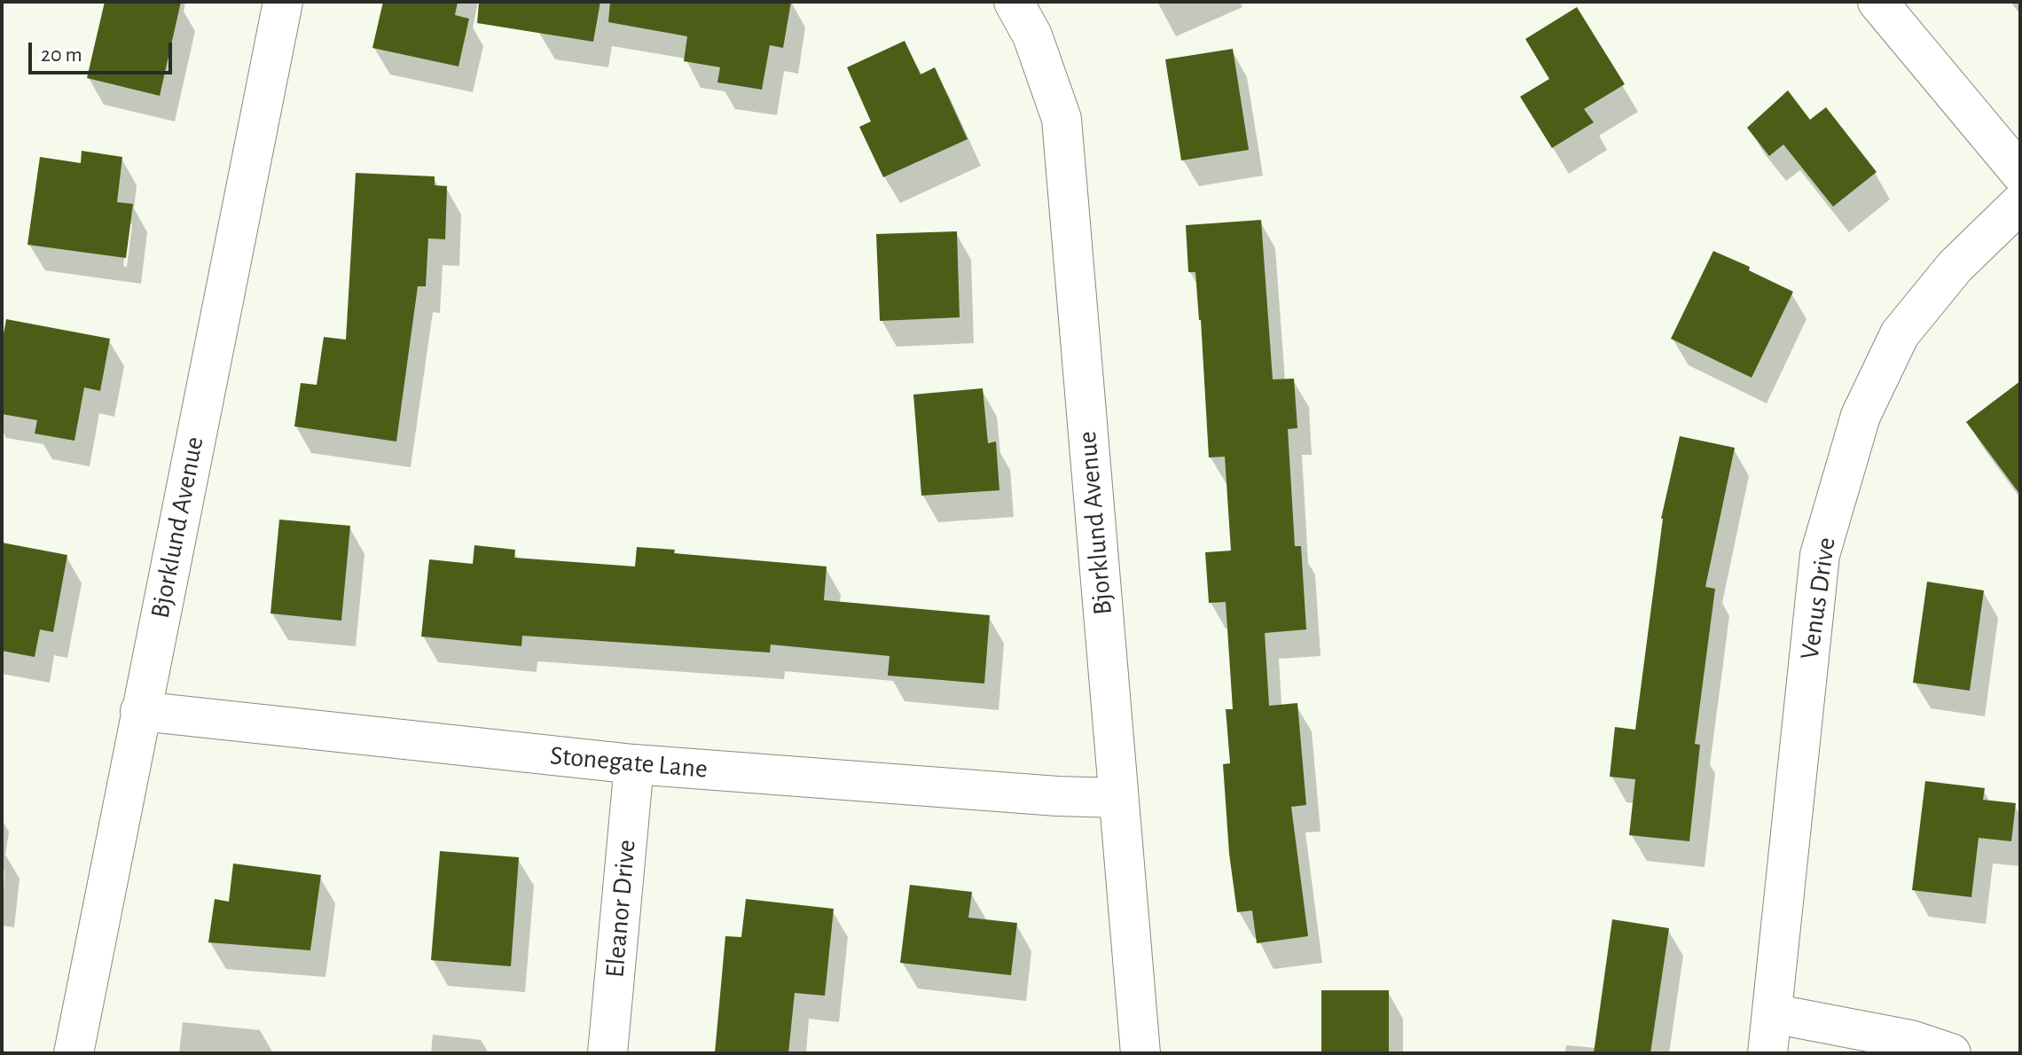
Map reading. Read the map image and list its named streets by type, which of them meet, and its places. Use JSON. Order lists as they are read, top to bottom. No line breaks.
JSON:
{"streets":{"street":["Bjorklund Avenue","Venus Drive","Stonegate Lane","Eleanor Drive"]},"crossings":[["Bjorklund Avenue","Stonegate Lane"],["Stonegate Lane","Eleanor Drive"]],"scale_bar":"20 m"}
